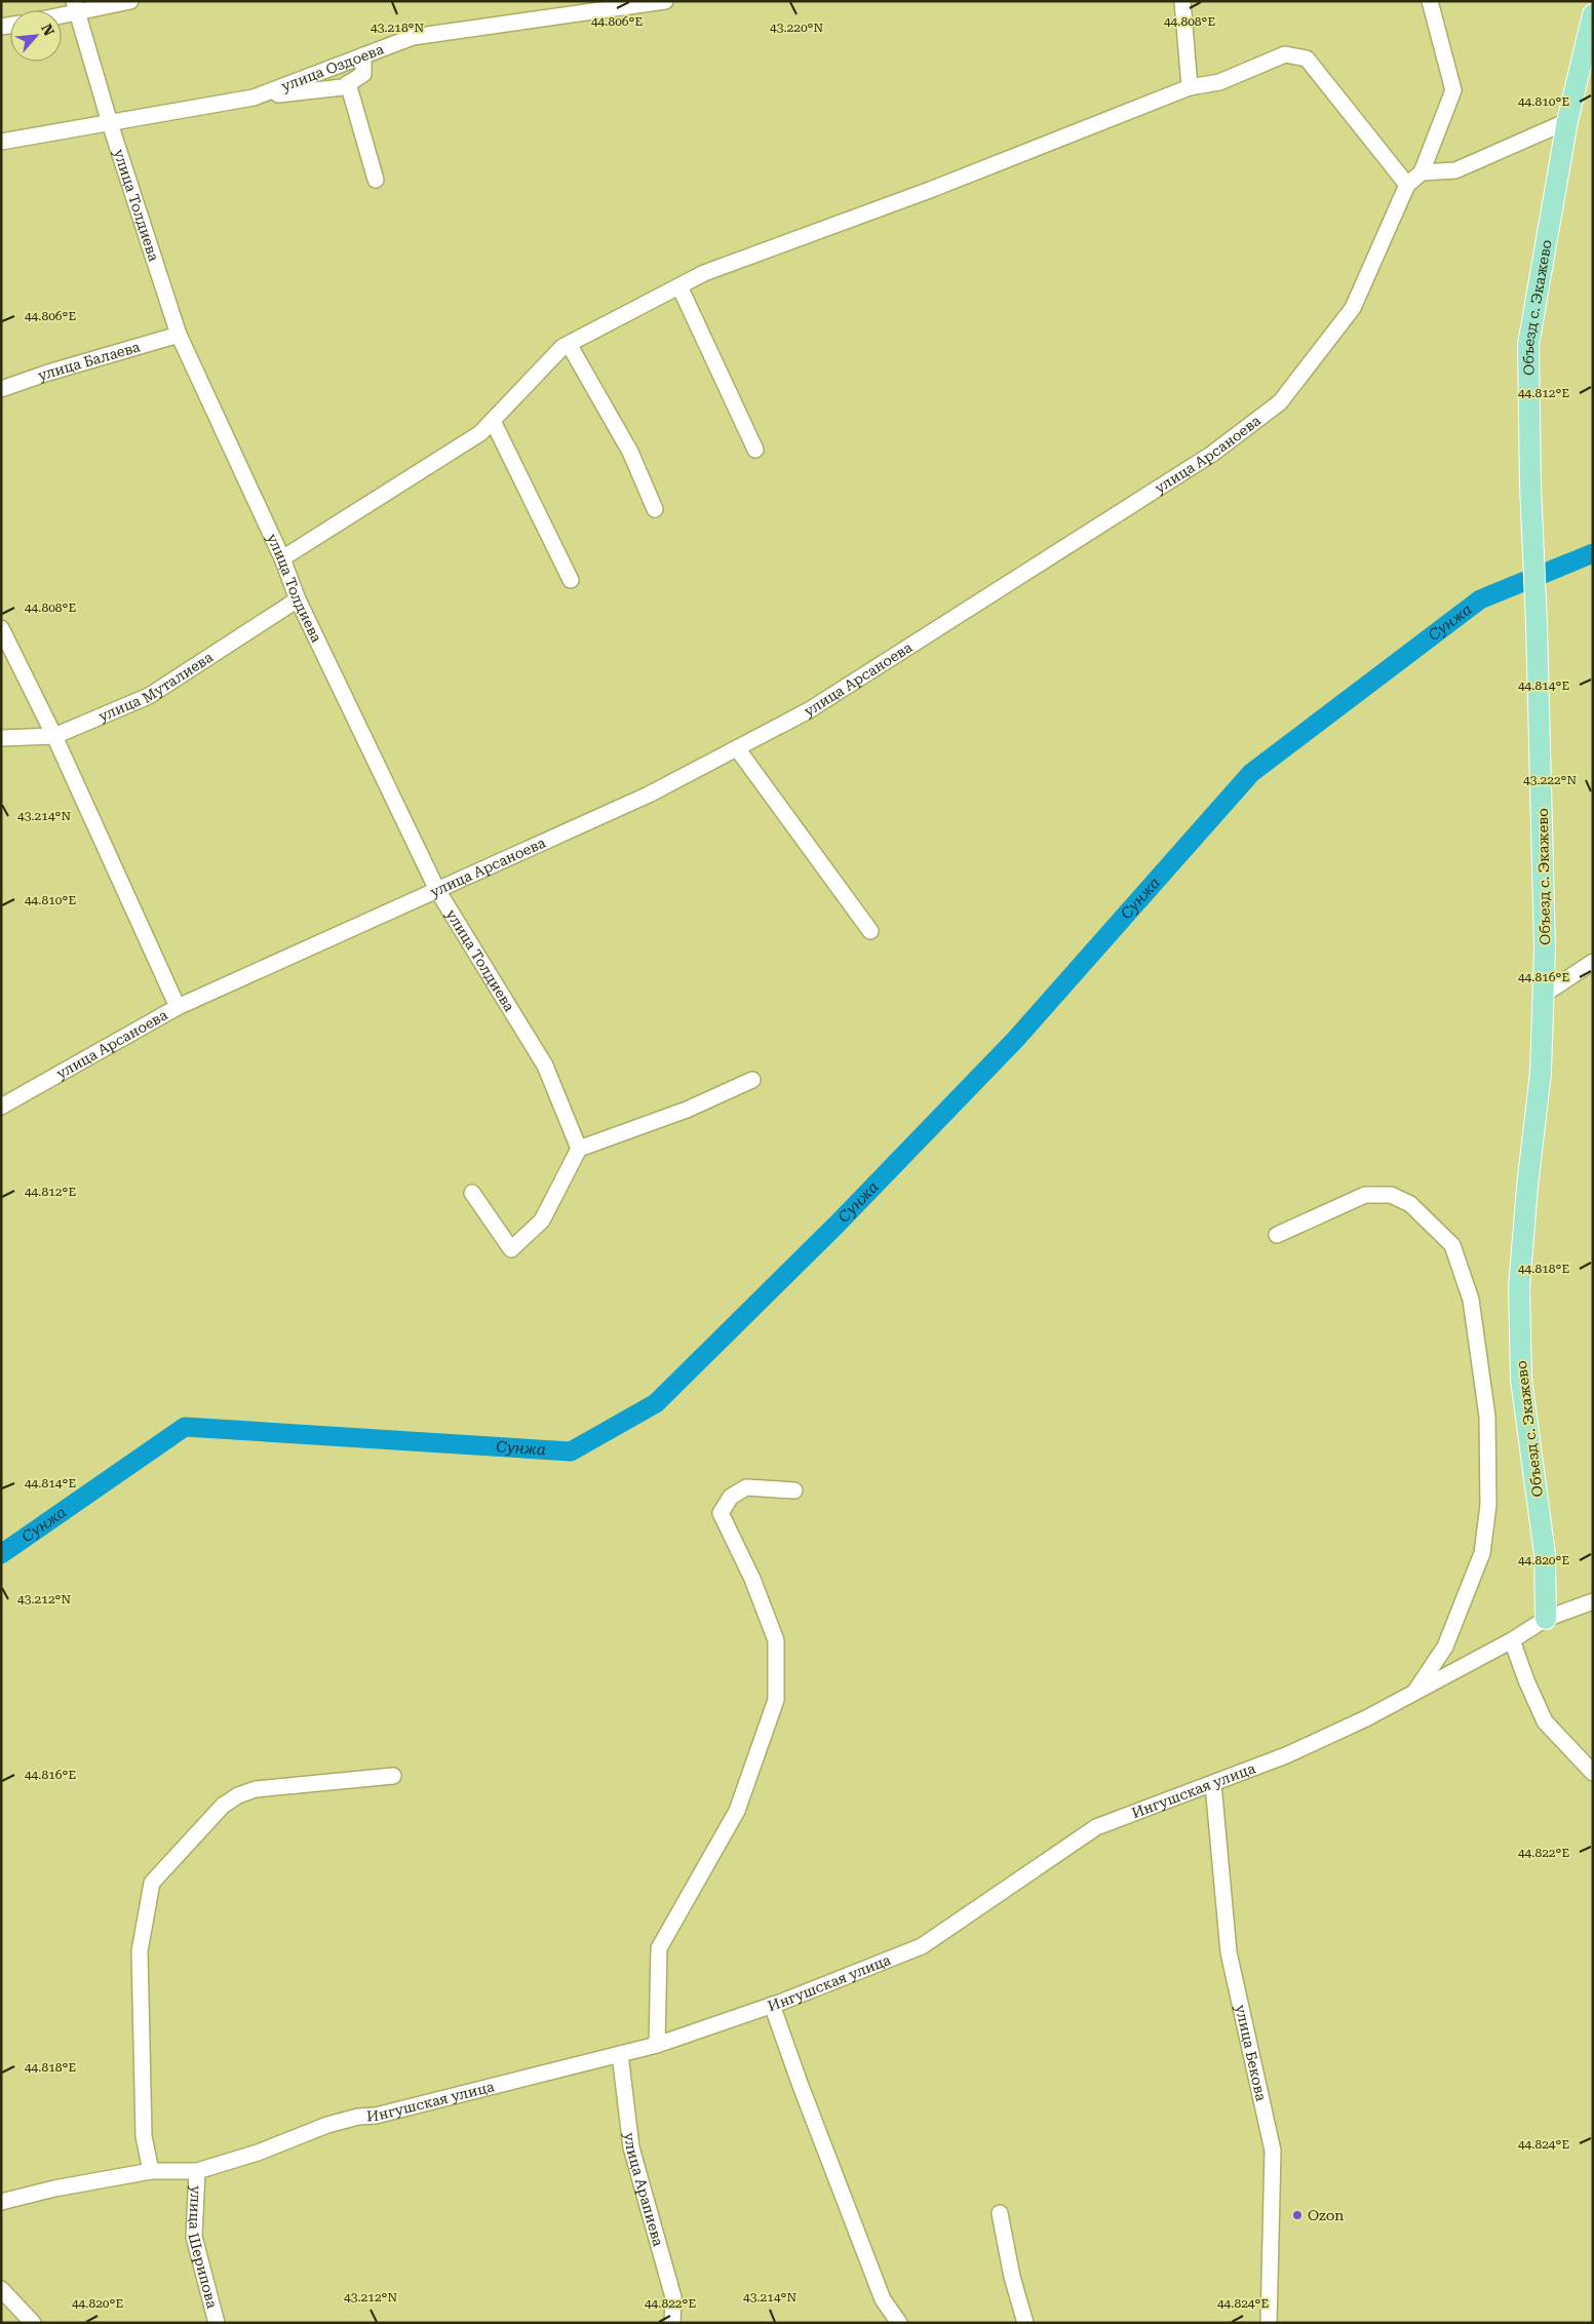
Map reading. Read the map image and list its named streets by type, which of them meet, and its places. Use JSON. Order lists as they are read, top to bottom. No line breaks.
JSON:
{"streets":{"main road":["Объезд с. Экажево"],"street":["улица Оздоева","улица Толдиева","улица Балаева","улица Арсаноева","улица Муталиева","Ингушская улица","улица Бекова","улица Арапиева","улица Шерипова"]},"crossings":[["улица Оздоева","улица Толдиева"],["улица Толдиева","улица Балаева"],["улица Толдиева","улица Арсаноева"],["улица Толдиева","улица Муталиева"],["Объезд с. Экажево","Ингушская улица"],["Ингушская улица","улица Бекова"],["Ингушская улица","улица Арапиева"],["Ингушская улица","улица Шерипова"]],"water":["Сунжа"],"places":["Ozon"],"north":"top right","coordinates":["44.806°E","44.808°E","43.218°N","43.220°N","44.810°E","44.812°E","44.814°E","43.222°N","43.214°N","44.816°E","44.818°E","44.820°E","43.212°N","44.822°E","44.824°E"]}
